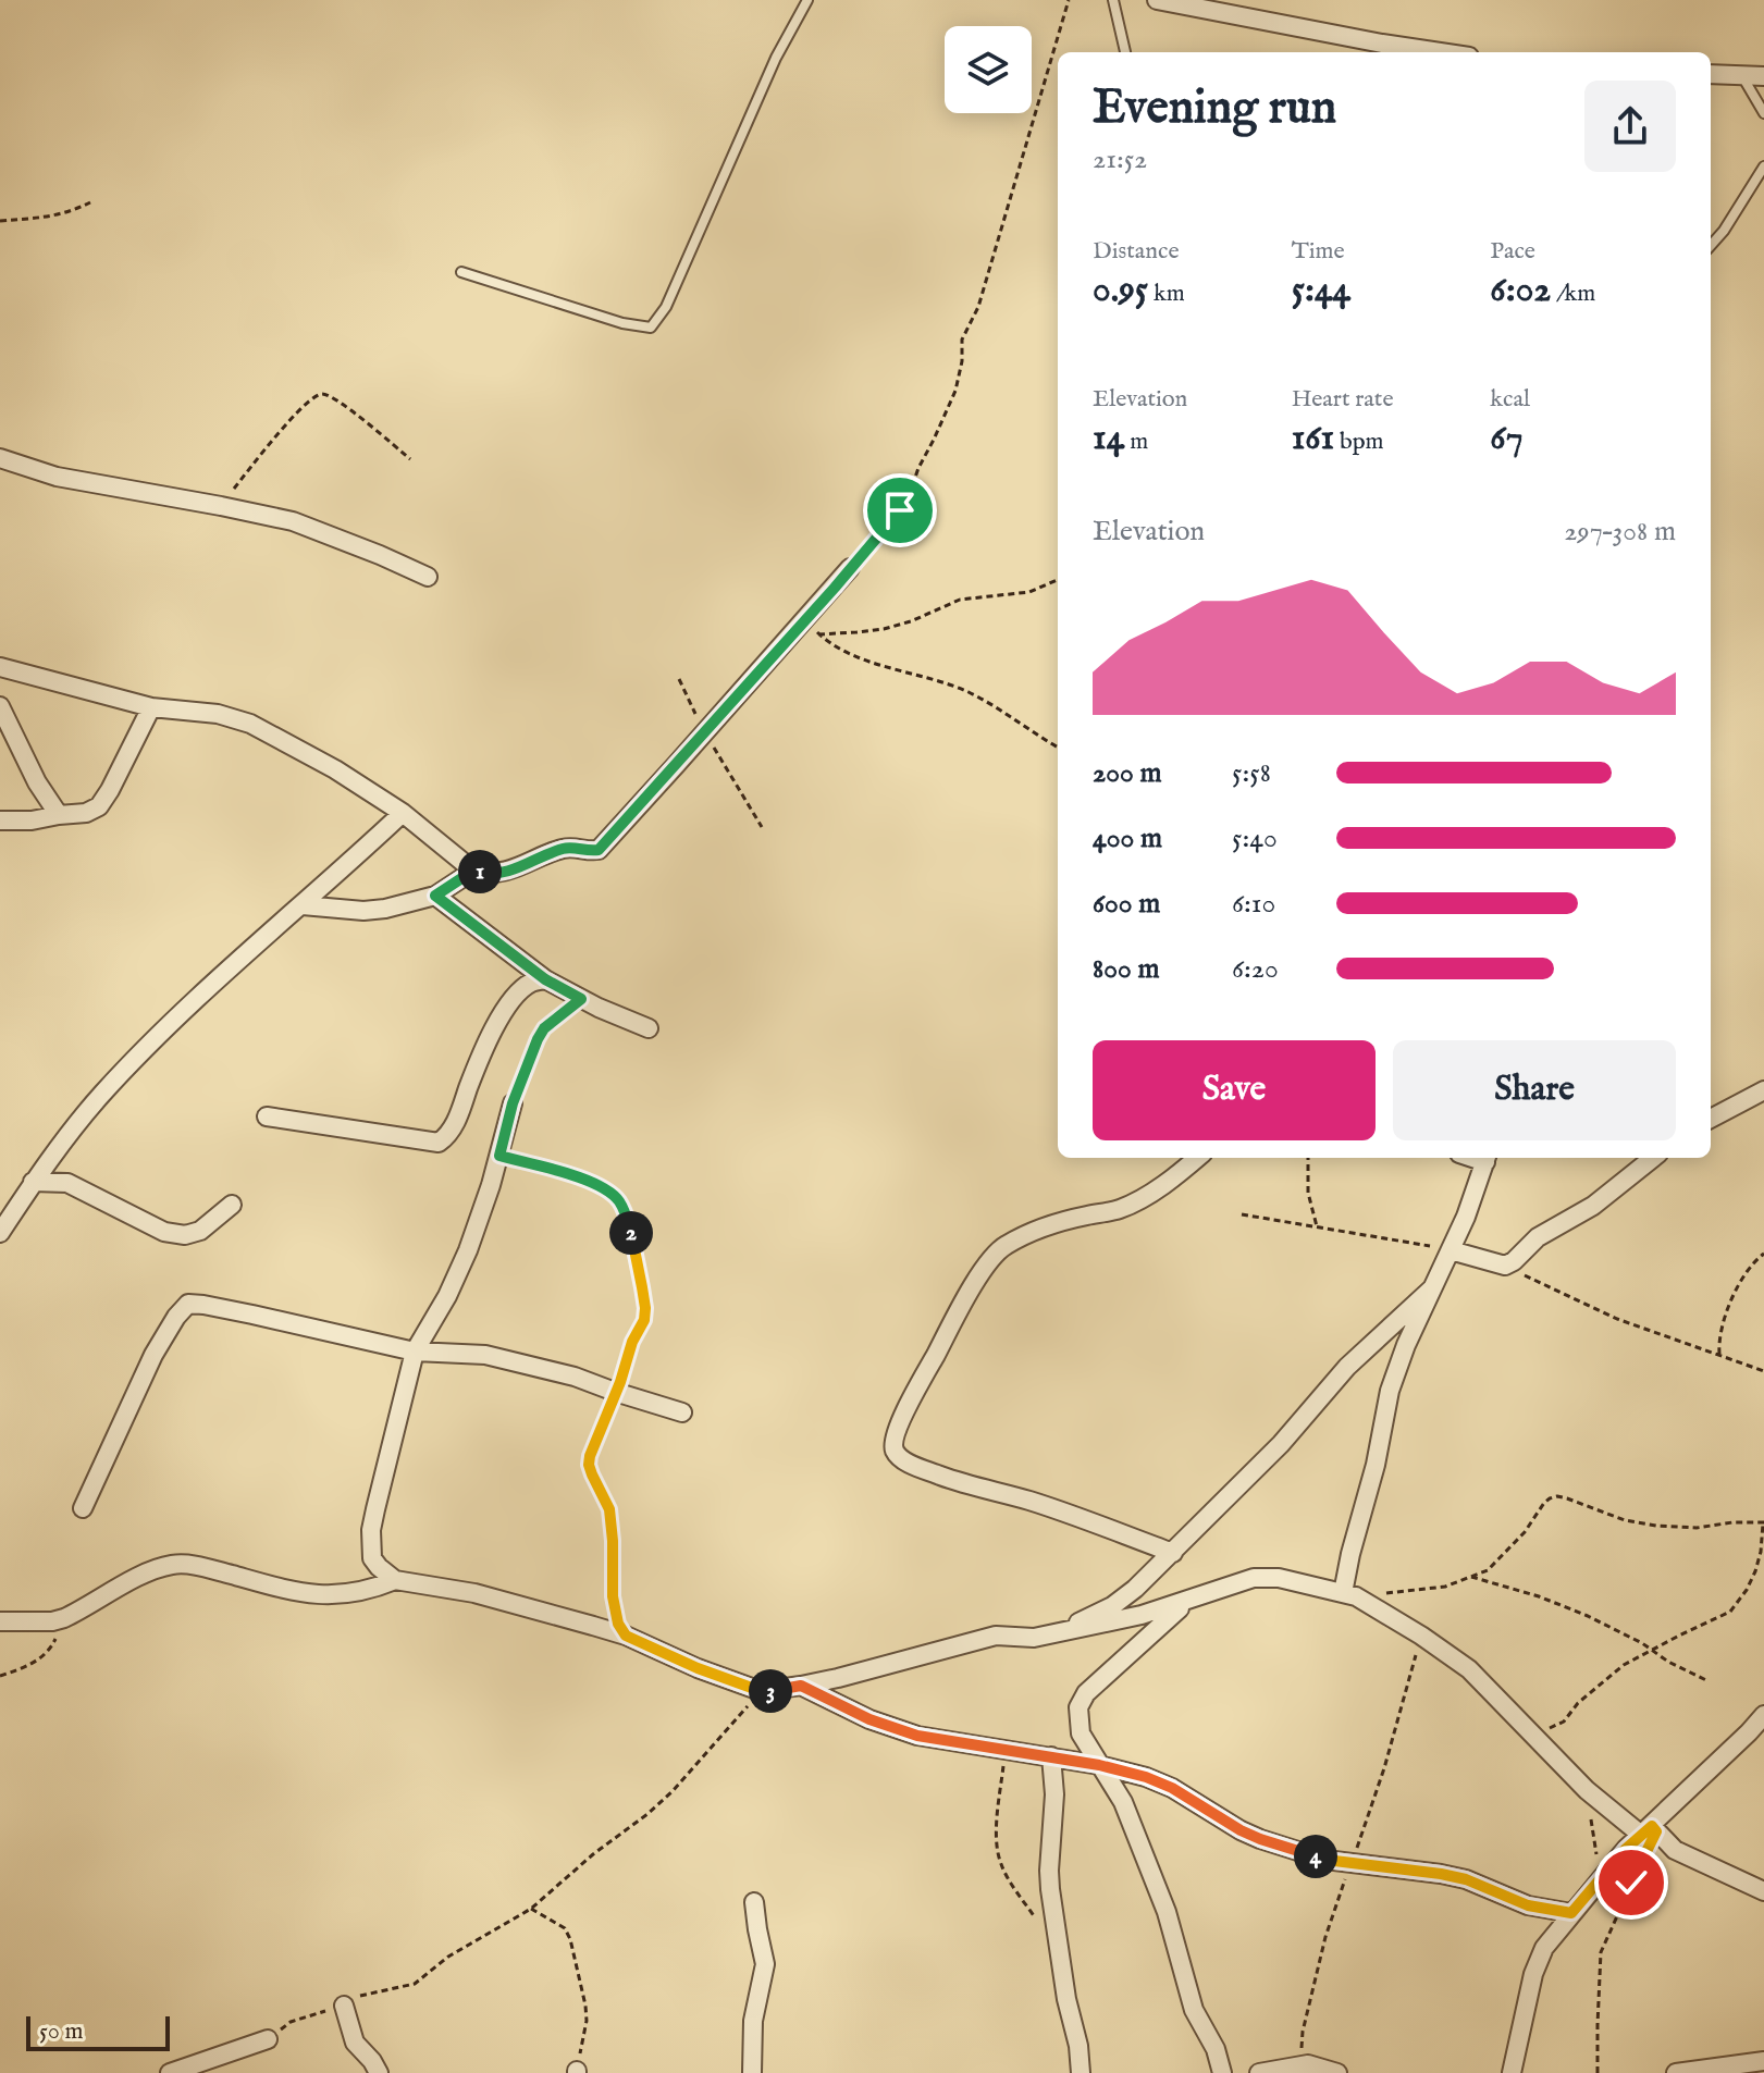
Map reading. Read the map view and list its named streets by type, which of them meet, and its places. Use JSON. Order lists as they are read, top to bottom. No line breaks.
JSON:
{"scale_bar":"50 m","page":{"heading":["Evening run","21:52"],"stats":[["Distance","0.95 km"],["Time","5:44"],["Pace","6:02 /km"],["Elevation","14 m"],["Heart rate","161 bpm"],["kcal","67"]],"chart":["Elevation","297–308 m"],"list":[{"name":"200 m","note":"5:58"},{"name":"400 m","note":"5:40"},{"name":"600 m","note":"6:10"},{"name":"800 m","note":"6:20"}],"pins":["1","2","3","4"],"buttons":["Save","Share"],"scale":"50 m"}}
